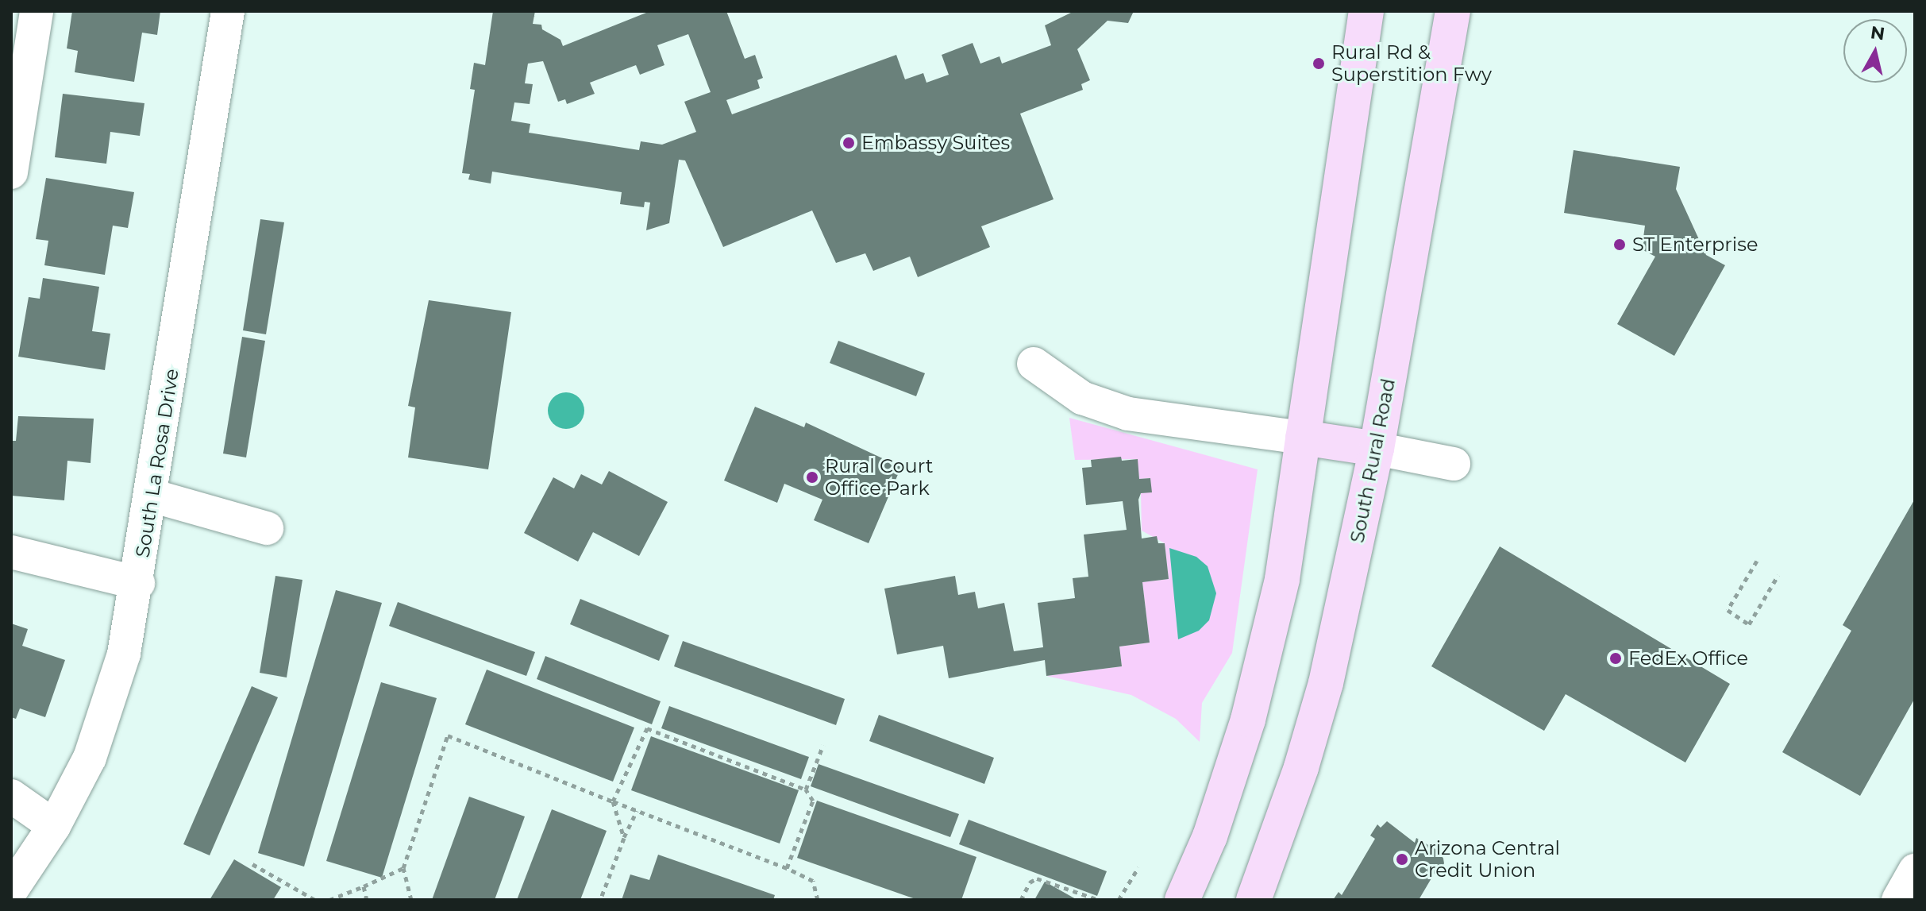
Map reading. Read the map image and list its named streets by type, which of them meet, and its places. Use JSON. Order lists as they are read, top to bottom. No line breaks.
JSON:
{"streets":{"main road":["South Rural Road"],"street":["South La Rosa Drive"]},"places":["Rural Rd & Superstition Fwy","Embassy Suites","ST Enterprise","Rural Court Office Park","FedEx Office","Arizona Central Credit Union"],"north":"top"}
